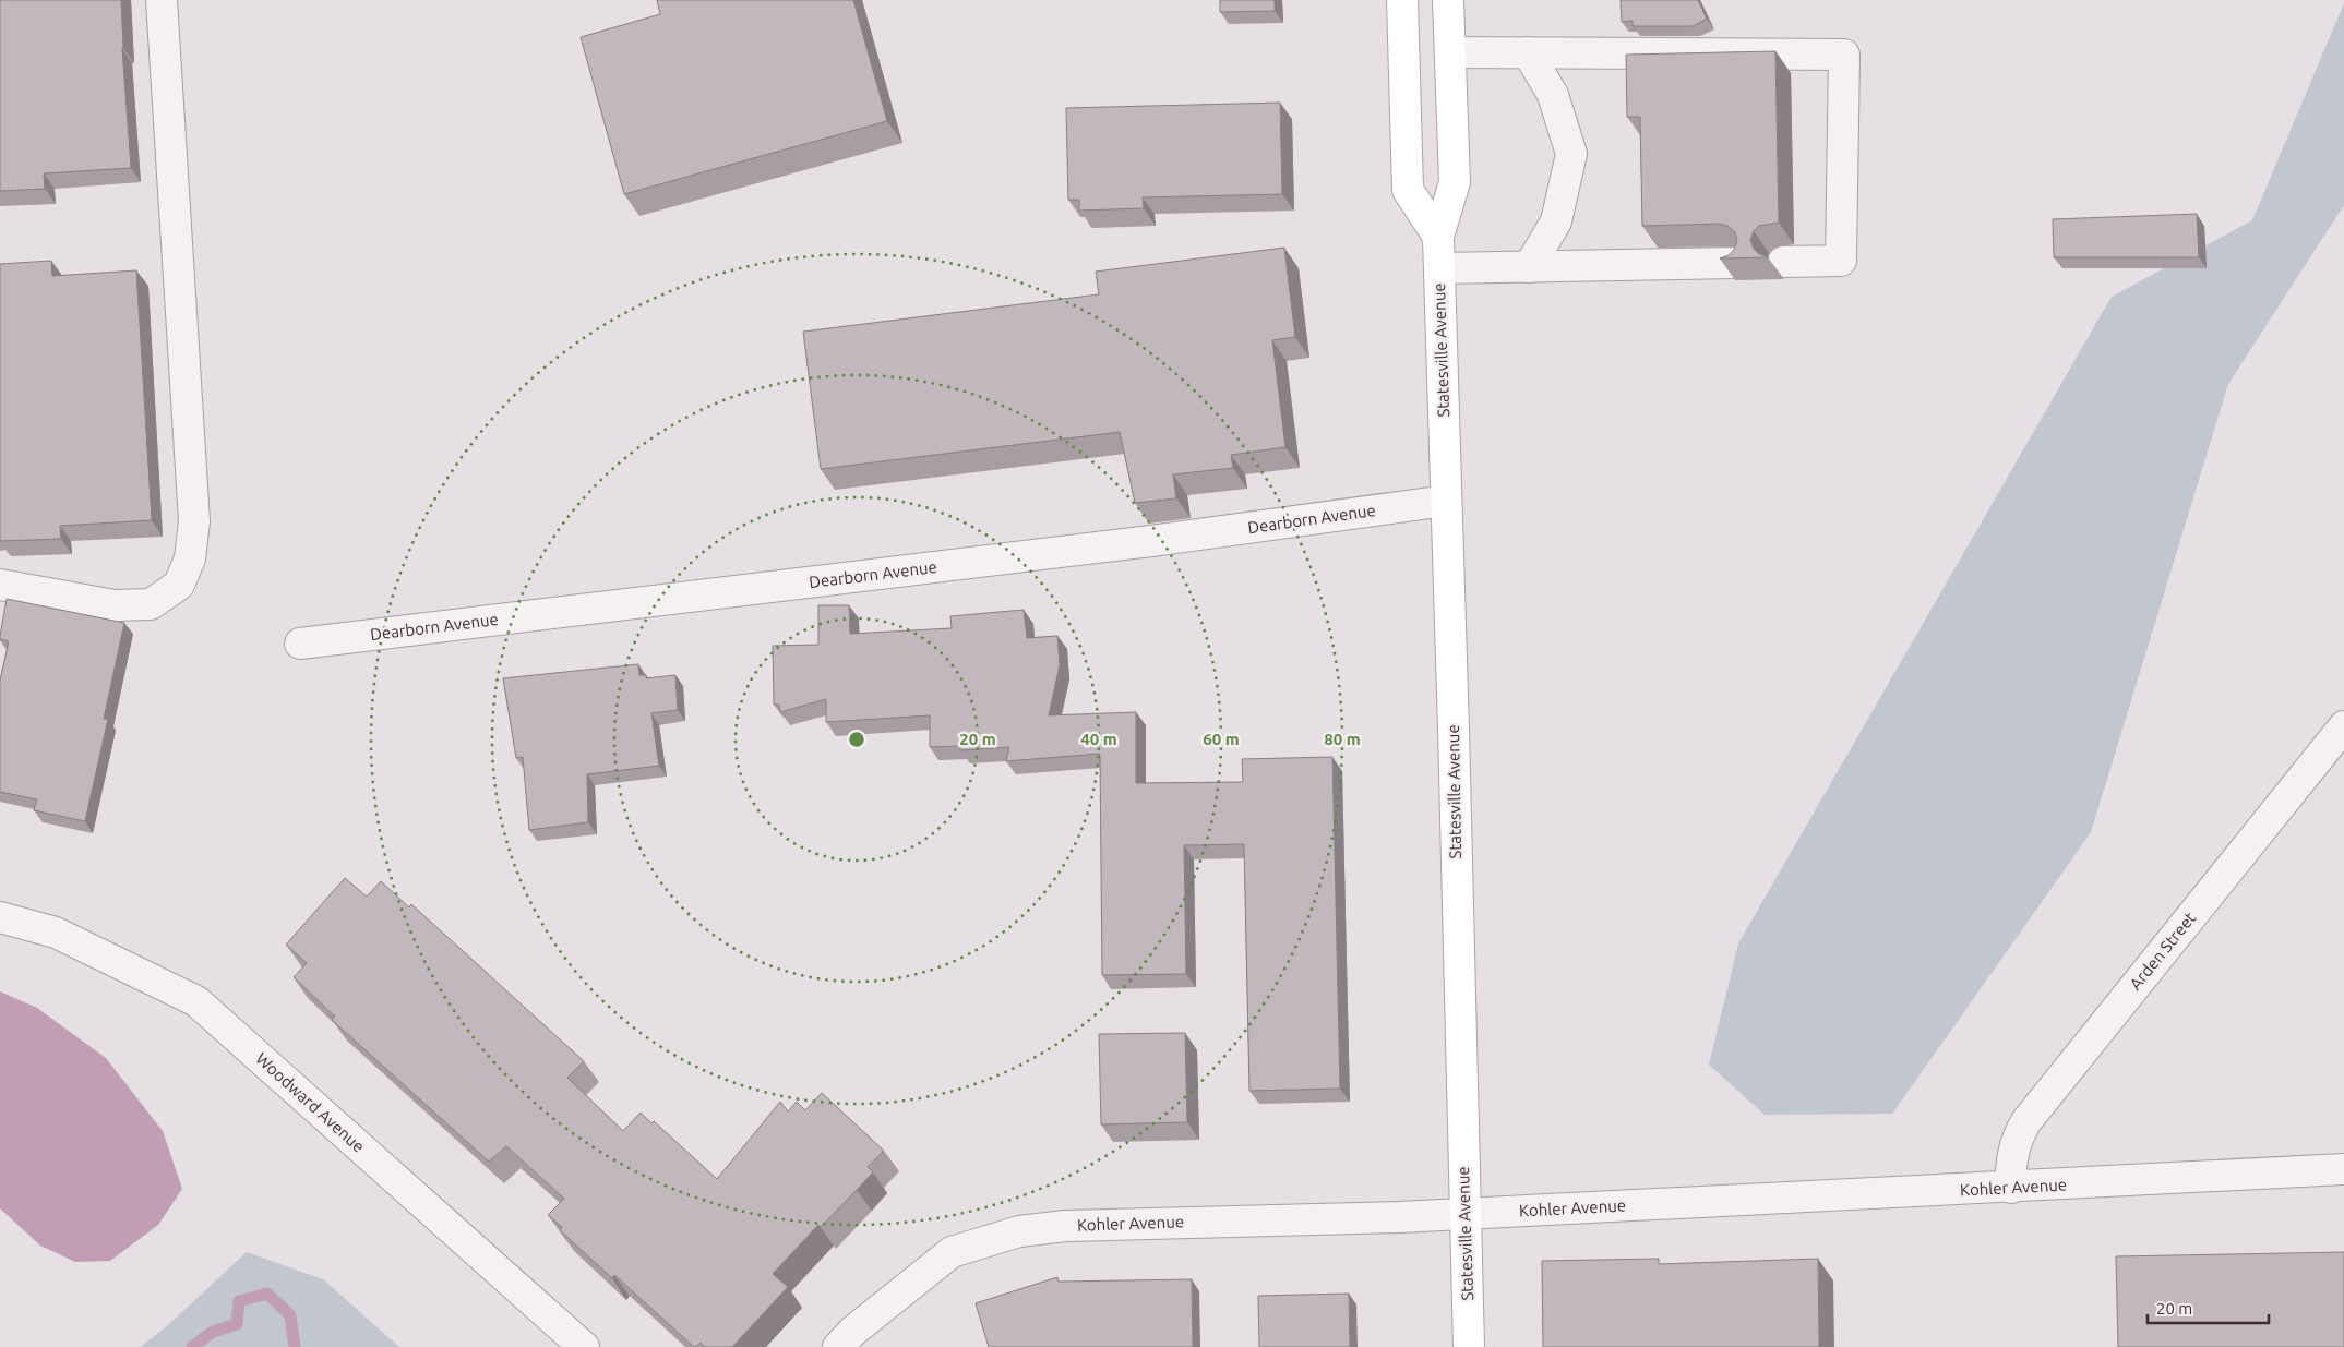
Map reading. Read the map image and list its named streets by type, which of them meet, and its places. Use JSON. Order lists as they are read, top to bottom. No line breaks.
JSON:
{"streets":{"main road":["Statesville Avenue"],"street":["Dearborn Avenue","Arden Street","Woodward Avenue","Kohler Avenue"]},"crossings":[["Statesville Avenue","Dearborn Avenue"],["Statesville Avenue","Kohler Avenue"],["Arden Street","Kohler Avenue"]],"scale_bar":"20 m","rings":["20 m","40 m","60 m","80 m"]}
